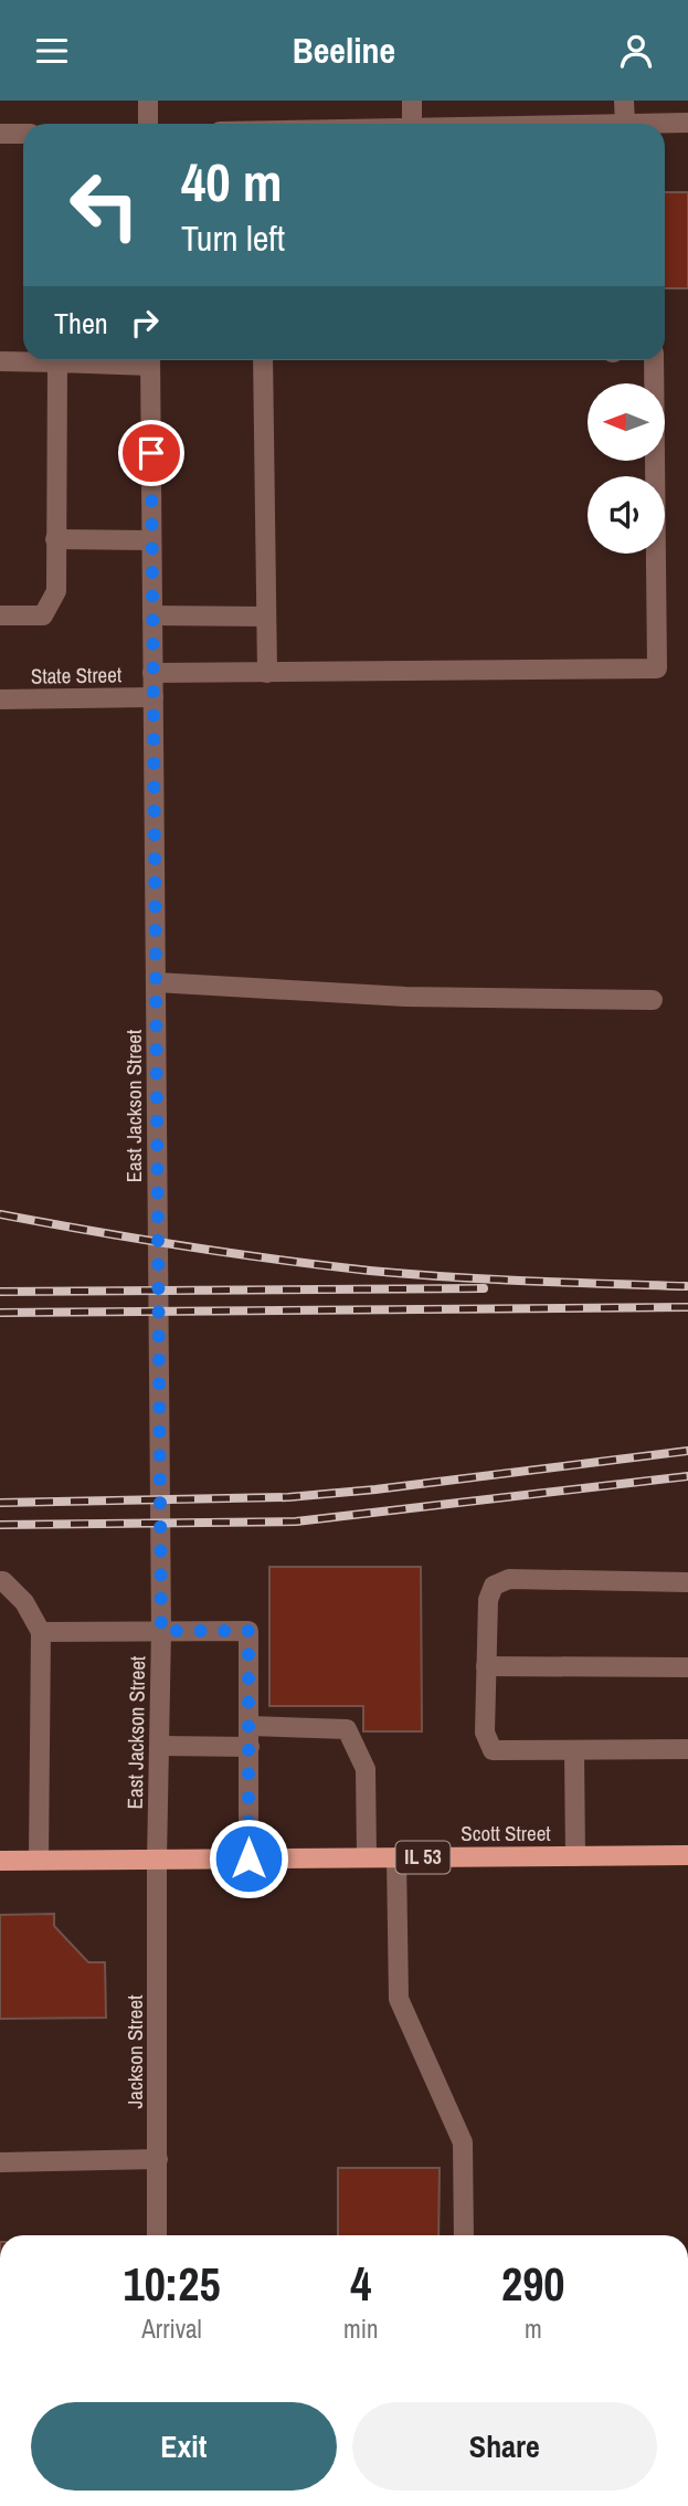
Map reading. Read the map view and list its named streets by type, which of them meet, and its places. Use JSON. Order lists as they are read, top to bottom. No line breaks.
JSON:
{"streets":{"main road":["Scott Street","IL 53"],"street":["State Street","East Jackson Street","Jackson Street"]},"crossings":[["State Street","East Jackson Street"],["East Jackson Street","Scott Street"],["East Jackson Street","Jackson Street"],["Scott Street","Jackson Street"]],"north":"left","page":{"header":"Beeline","turn":["40 m","Turn left"],"then":"Then","eta":["10:25","Arrival","4","min","290","m"],"buttons":["Exit","Share"]}}
